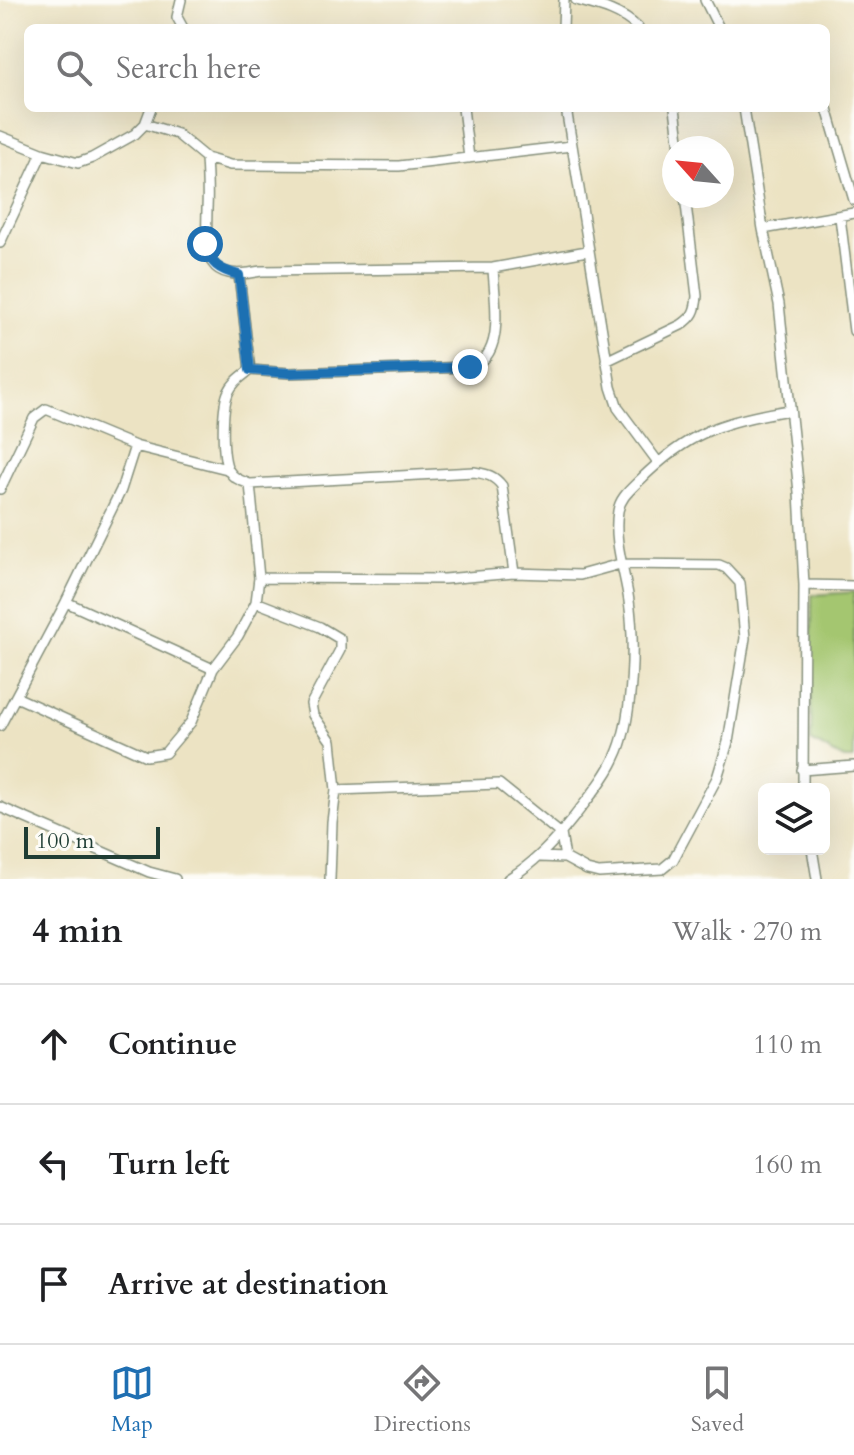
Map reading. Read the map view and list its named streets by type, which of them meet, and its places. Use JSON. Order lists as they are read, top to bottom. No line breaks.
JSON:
{"scale_bar":"100 m","north":"top left","page":{"search":"Search here","scale":"100 m","heading":["4 min","Walk · 270 m"],"list":[["Continue","110 m"],["Turn left","160 m"],"Arrive at destination"],"nav":["Map","Directions","Saved"]}}
